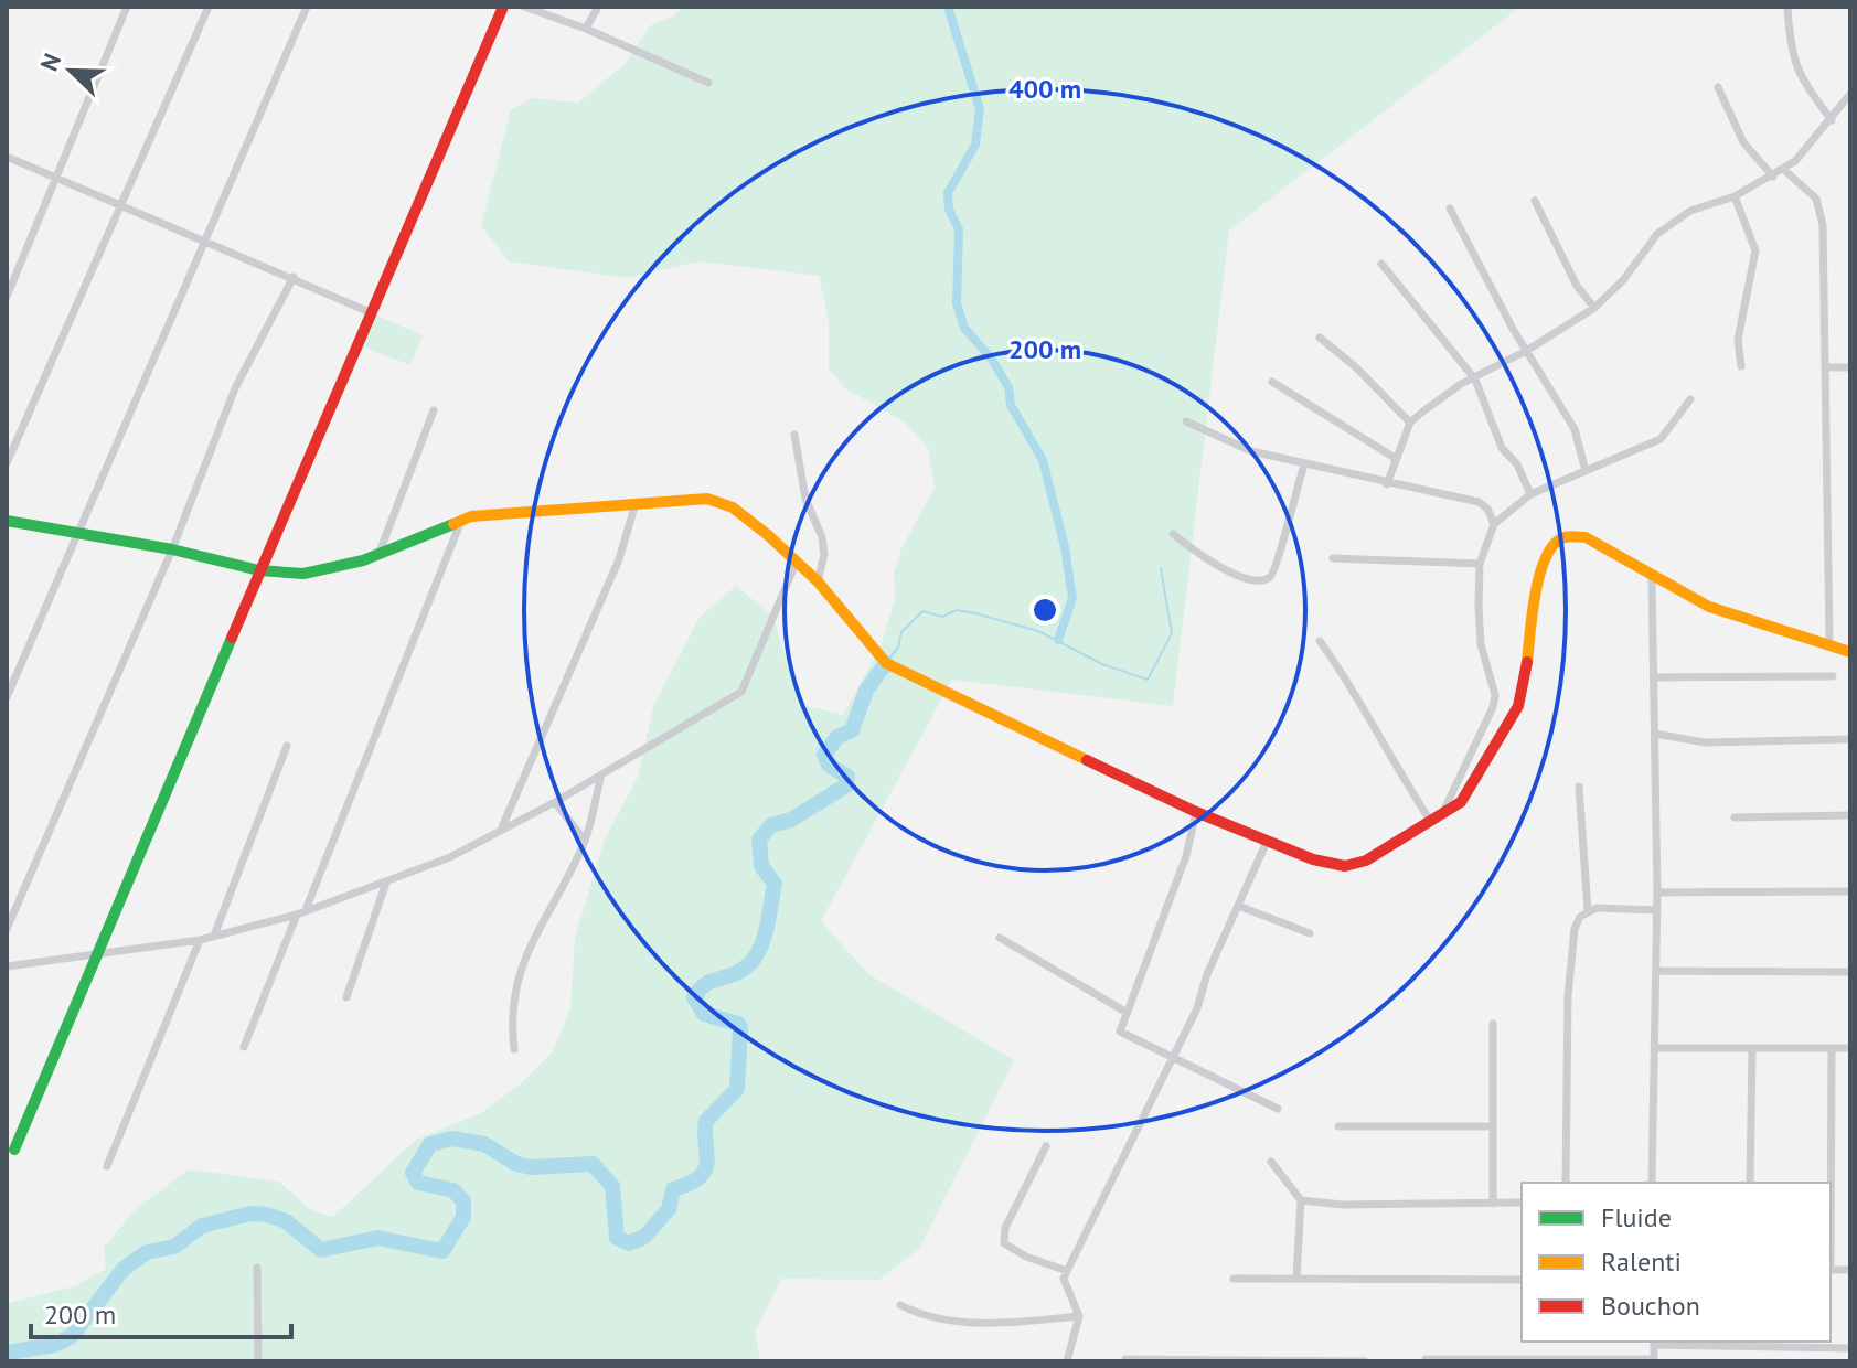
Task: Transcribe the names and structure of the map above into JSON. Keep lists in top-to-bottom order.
{
  "legend": ["Fluide", "Ralenti", "Bouchon"],
  "scale_bar": "200 m",
  "north": "top left",
  "rings": ["400 m", "200 m"]
}
